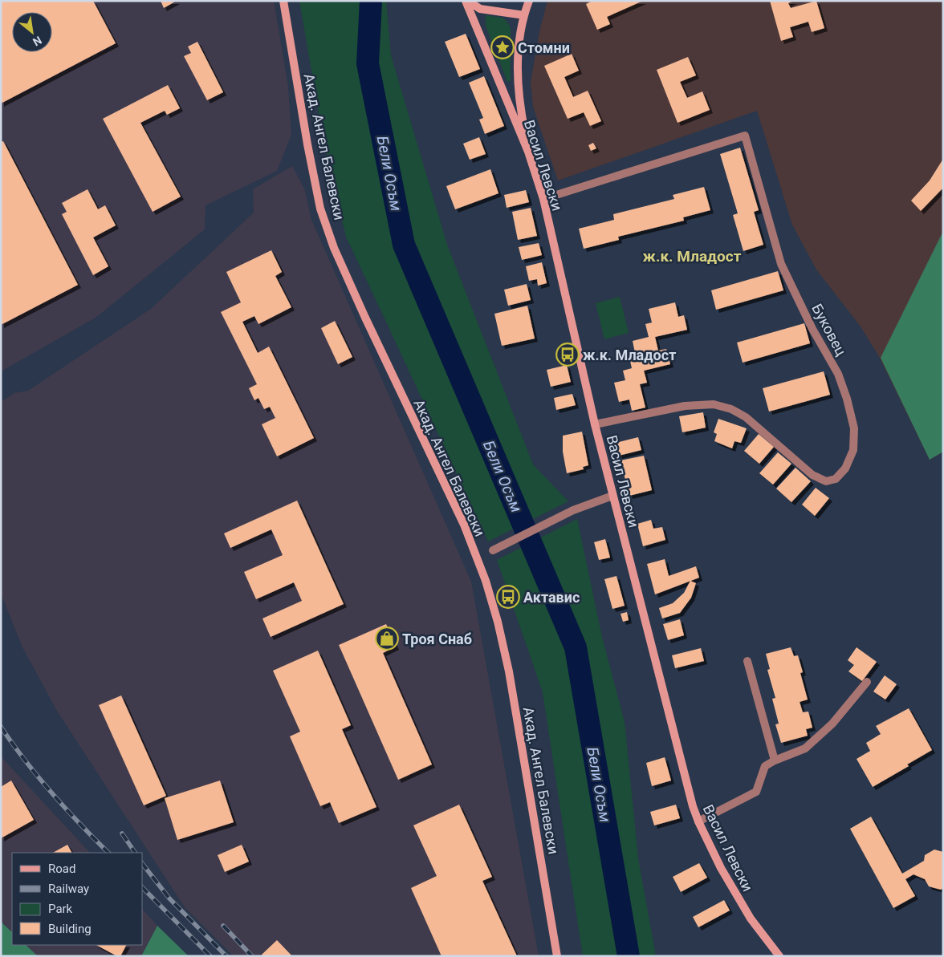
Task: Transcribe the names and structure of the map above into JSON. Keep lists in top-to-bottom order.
{
  "streets": {
    "street": ["Акад. Ангел Балевски", "Васил Левски", "Буковец"]
  },
  "crossings": [
    ["Васил Левски", "Буковец"]
  ],
  "districts": ["ж.к. Младост"],
  "water": ["Бели Осъм"],
  "places": {
    "place": ["Стомни"],
    "bus stop": ["ж.к. Младост", "Актавис"],
    "shop": ["Троя Снаб"]
  },
  "legend": [
    "Road",
    "Railway",
    "Park",
    "Building"
  ],
  "north": "bottom right"
}
